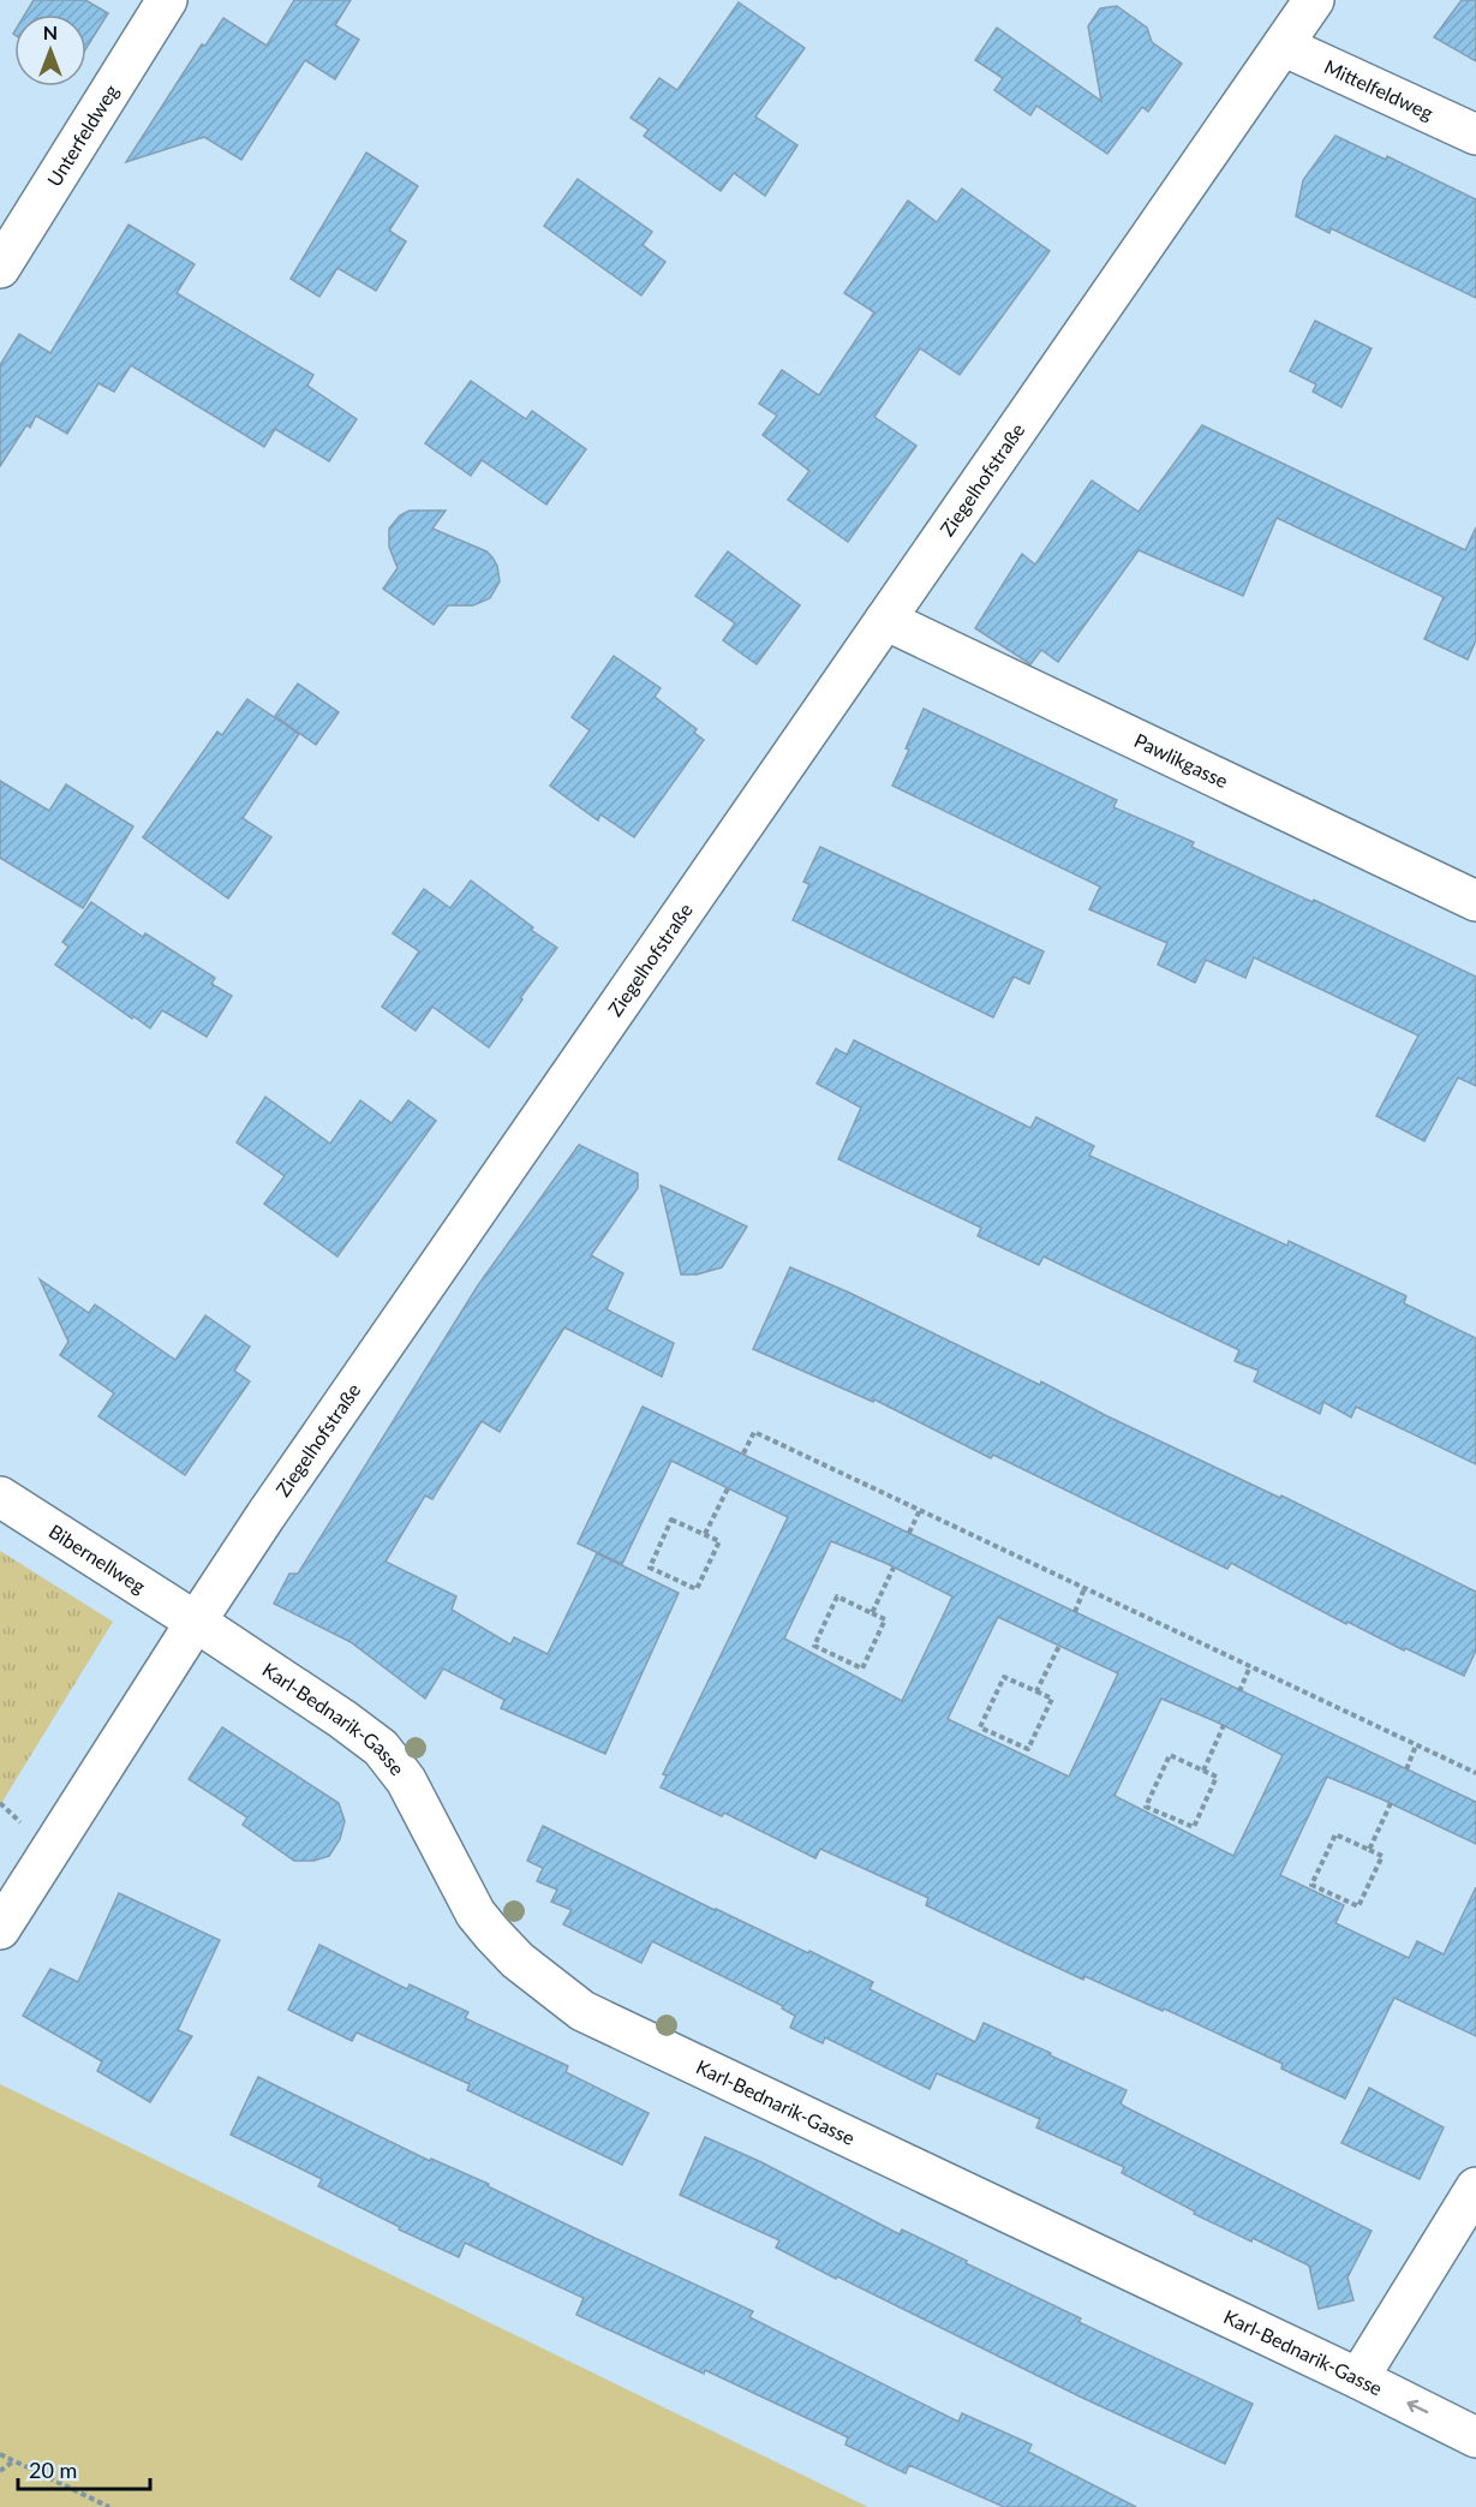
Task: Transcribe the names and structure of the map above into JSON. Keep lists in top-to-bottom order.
{
  "streets": {
    "street": [
      "Mittelfeldweg",
      "Unterfeldweg",
      "Ziegelhofstraße",
      "Pawlikgasse",
      "Bibernellweg",
      "Karl-Bednarik-Gasse"
    ]
  },
  "crossings": [
    ["Mittelfeldweg", "Ziegelhofstraße"],
    ["Ziegelhofstraße", "Pawlikgasse"],
    ["Ziegelhofstraße", "Bibernellweg"],
    ["Ziegelhofstraße", "Karl-Bednarik-Gasse"],
    ["Bibernellweg", "Karl-Bednarik-Gasse"]
  ],
  "scale_bar": "20 m",
  "north": "top"
}
